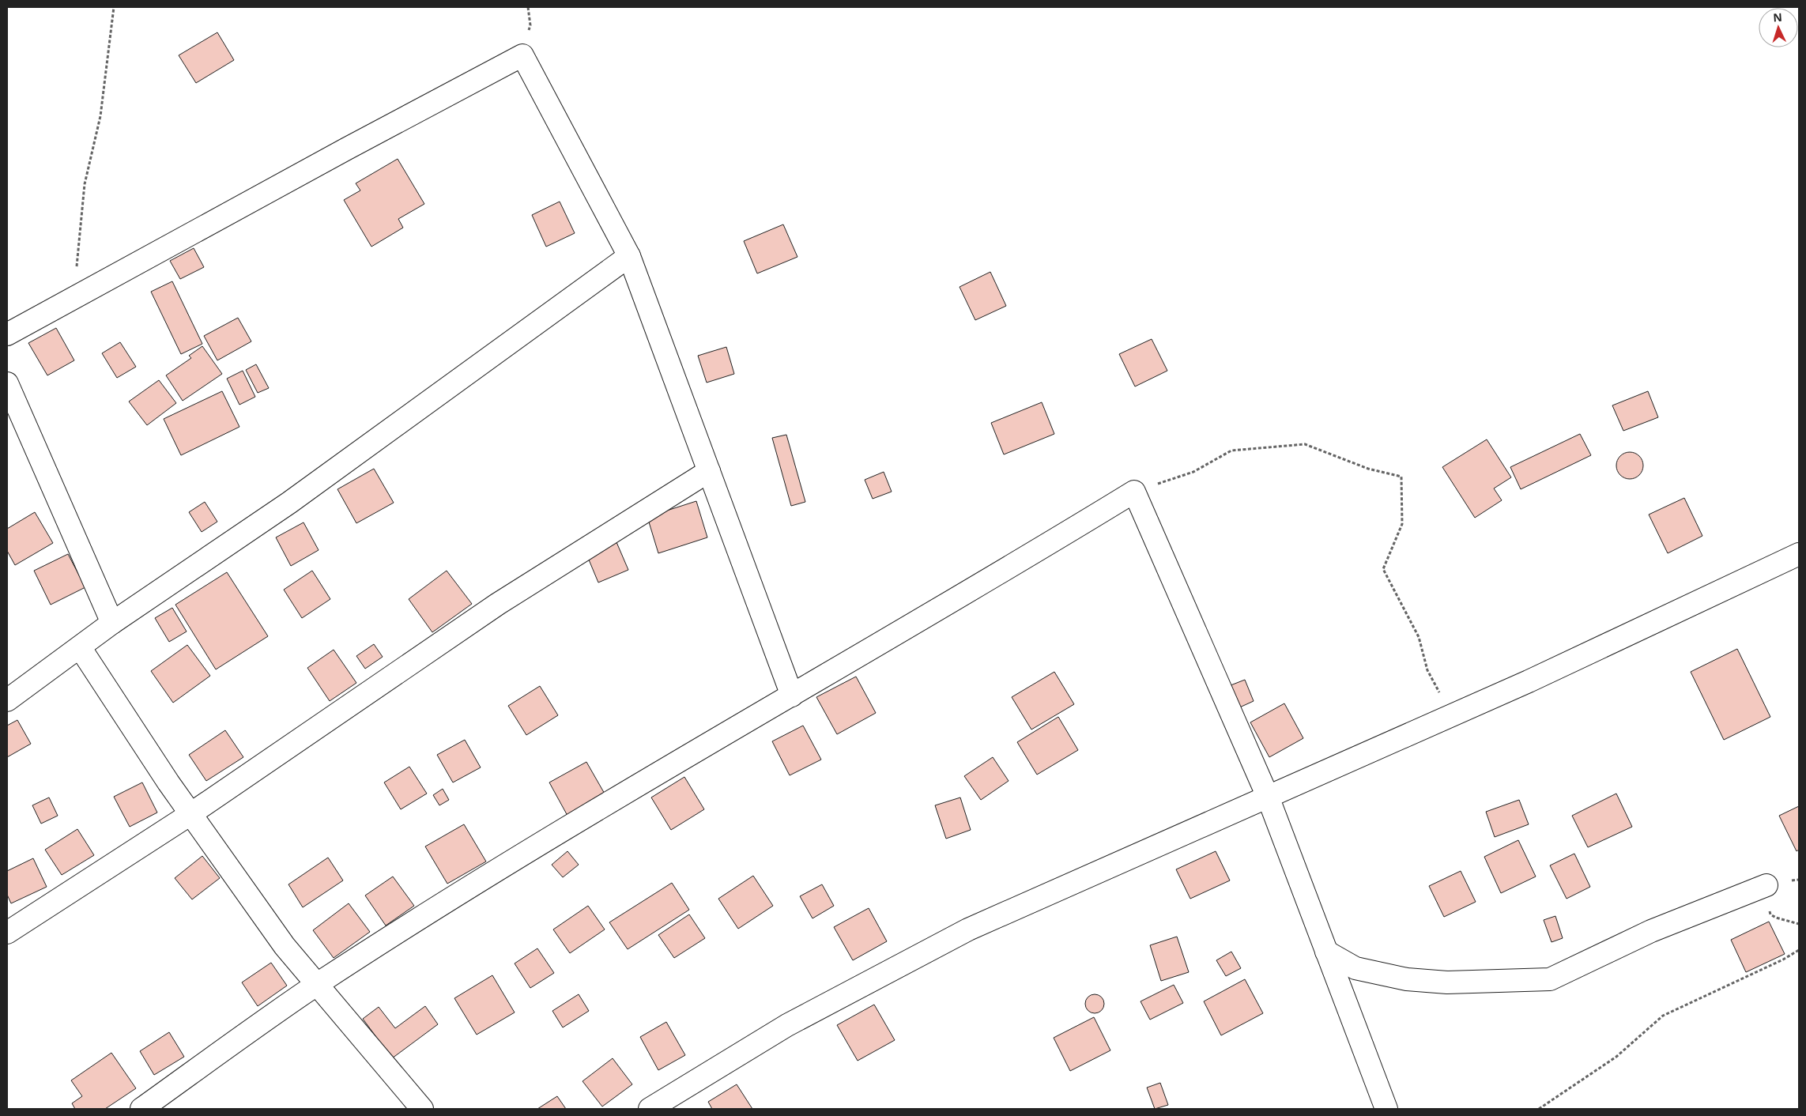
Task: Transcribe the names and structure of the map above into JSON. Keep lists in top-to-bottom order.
{
  "north": "top"
}
